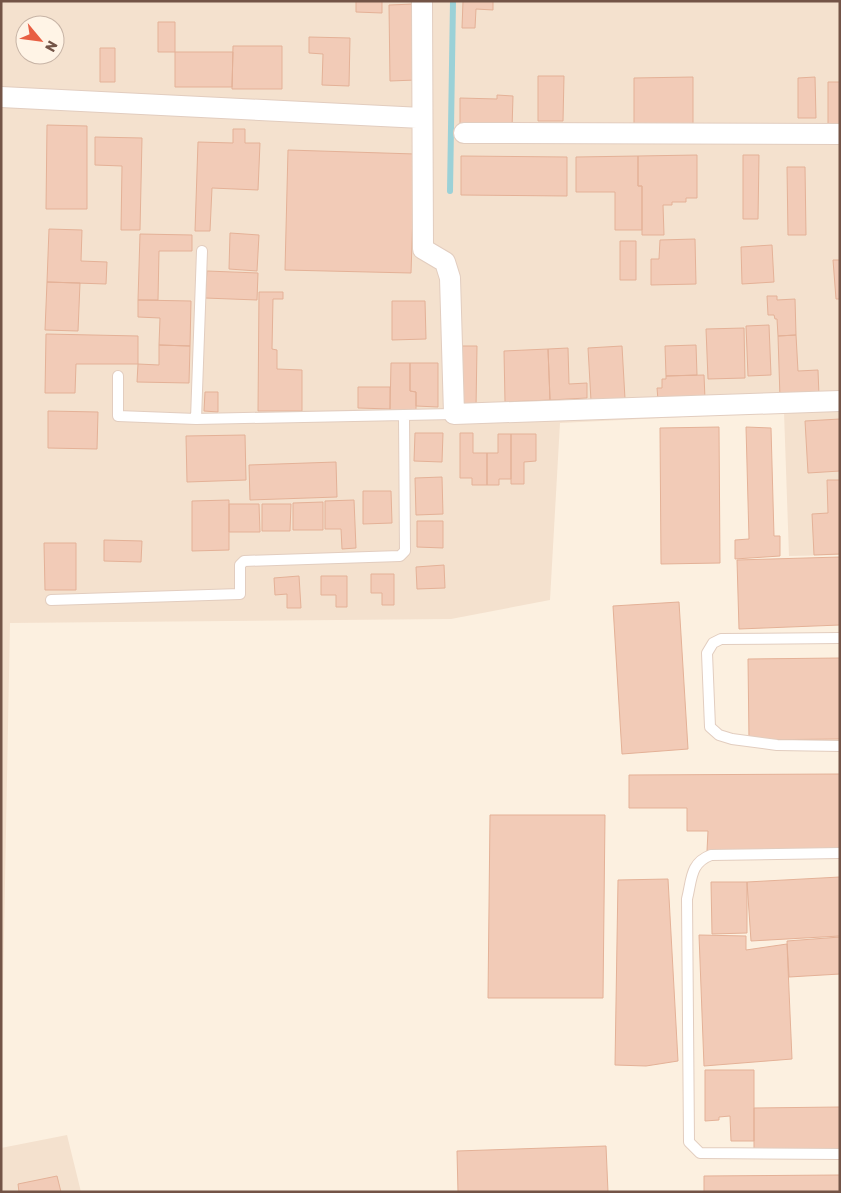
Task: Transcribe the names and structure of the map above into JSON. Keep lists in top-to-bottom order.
{
  "north": "bottom right"
}
